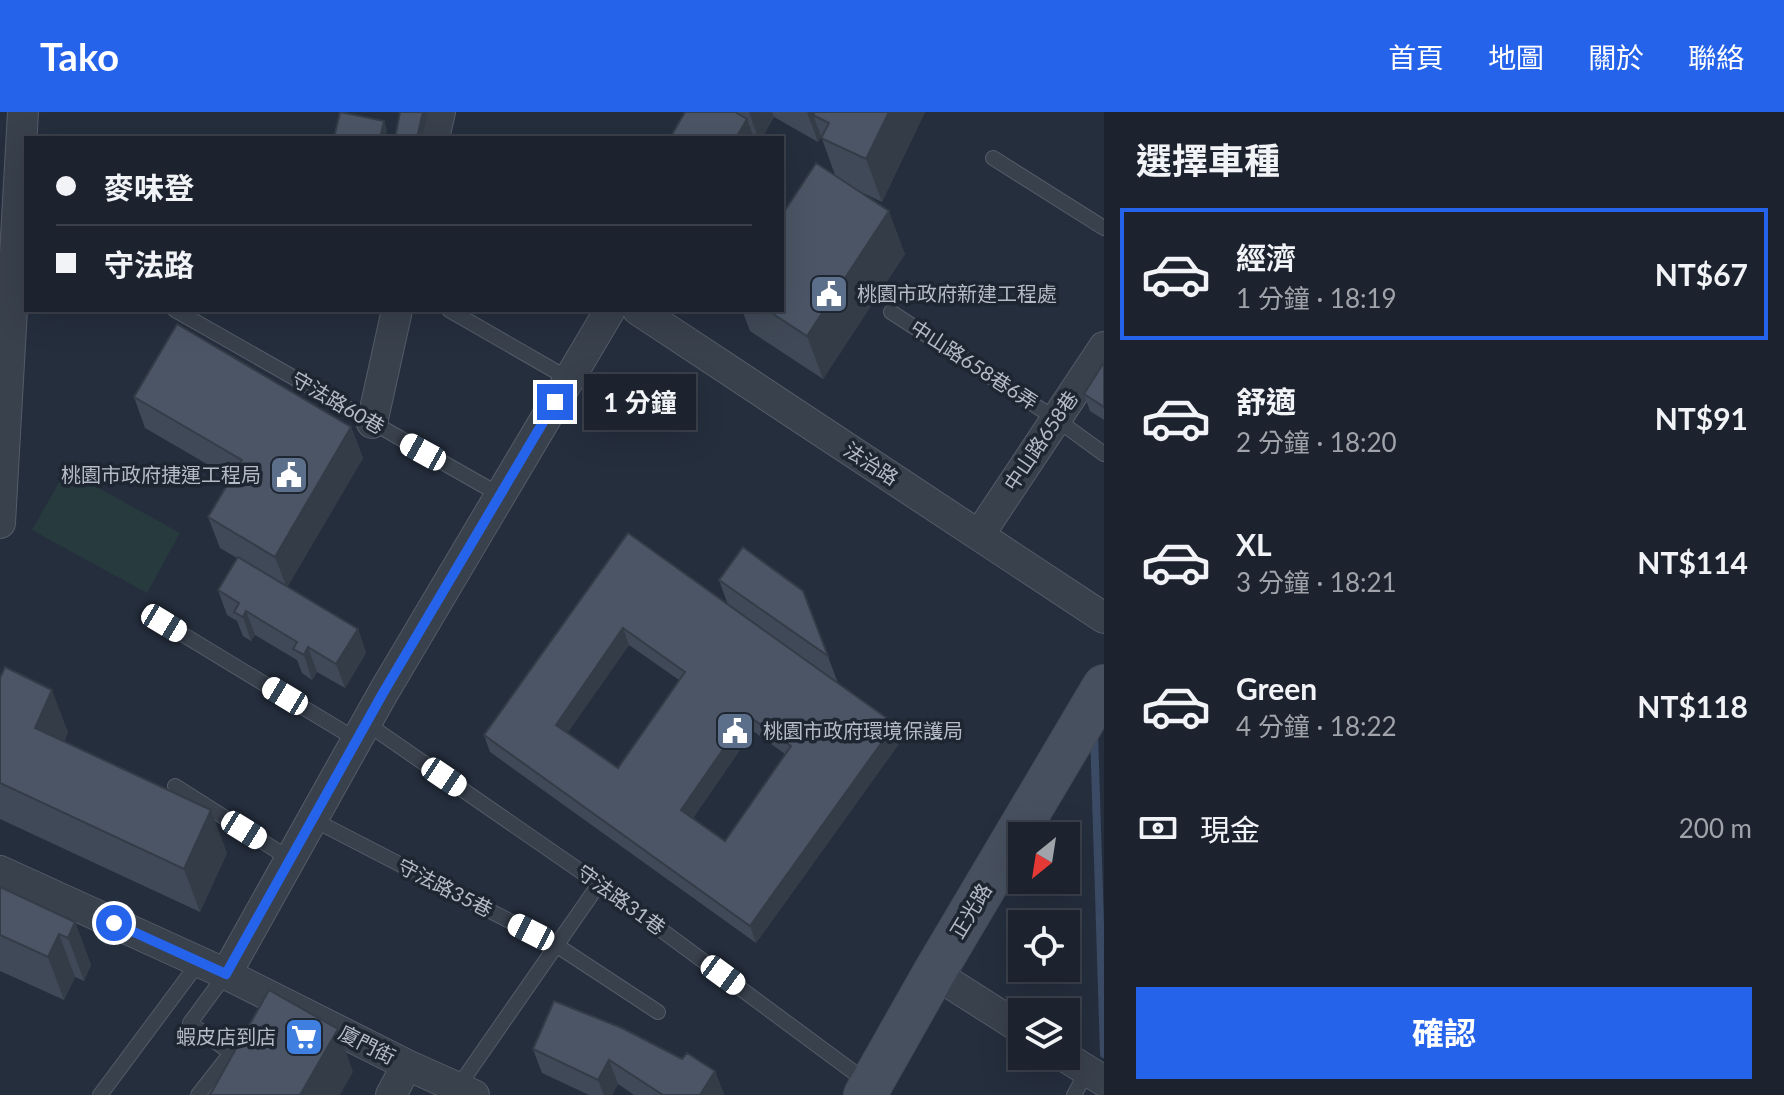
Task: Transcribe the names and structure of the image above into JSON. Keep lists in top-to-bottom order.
{
  "streets": {
    "street": [
      "中山路658巷",
      "法治路",
      "正光路",
      "廈門街"
    ],
    "lane": [
      "中山路658巷6弄",
      "守法路60巷",
      "守法路35巷",
      "守法路31巷"
    ]
  },
  "crossings": [
    ["中山路658巷6弄", "中山路658巷"],
    ["中山路658巷", "法治路"],
    ["守法路31巷", "正光路"]
  ],
  "places": {
    "public building": ["桃園市政府新建工程處", "桃園市政府捷運工程局", "桃園市政府環境保護局"],
    "supermarket": ["蝦皮店到店"]
  },
  "north": "bottom left",
  "page": {
    "header": "Tako",
    "nav": [
      "首頁",
      "地圖",
      "關於",
      "聯絡"
    ],
    "heading": "選擇車種",
    "banner": ["麥味登", "守法路"],
    "list": [
      {
        "name": "經濟",
        "note": "1 分鐘 · 18:19",
        "value": "NT$67"
      },
      {
        "name": "舒適",
        "note": "2 分鐘 · 18:20",
        "value": "NT$91"
      },
      {
        "name": "XL",
        "note": "3 分鐘 · 18:21",
        "value": "NT$114"
      },
      {
        "name": "Green",
        "note": "4 分鐘 · 18:22",
        "value": "NT$118"
      }
    ],
    "bubble": "1 分鐘",
    "pay": ["現金", "200 m"],
    "buttons": "確認"
  }
}
